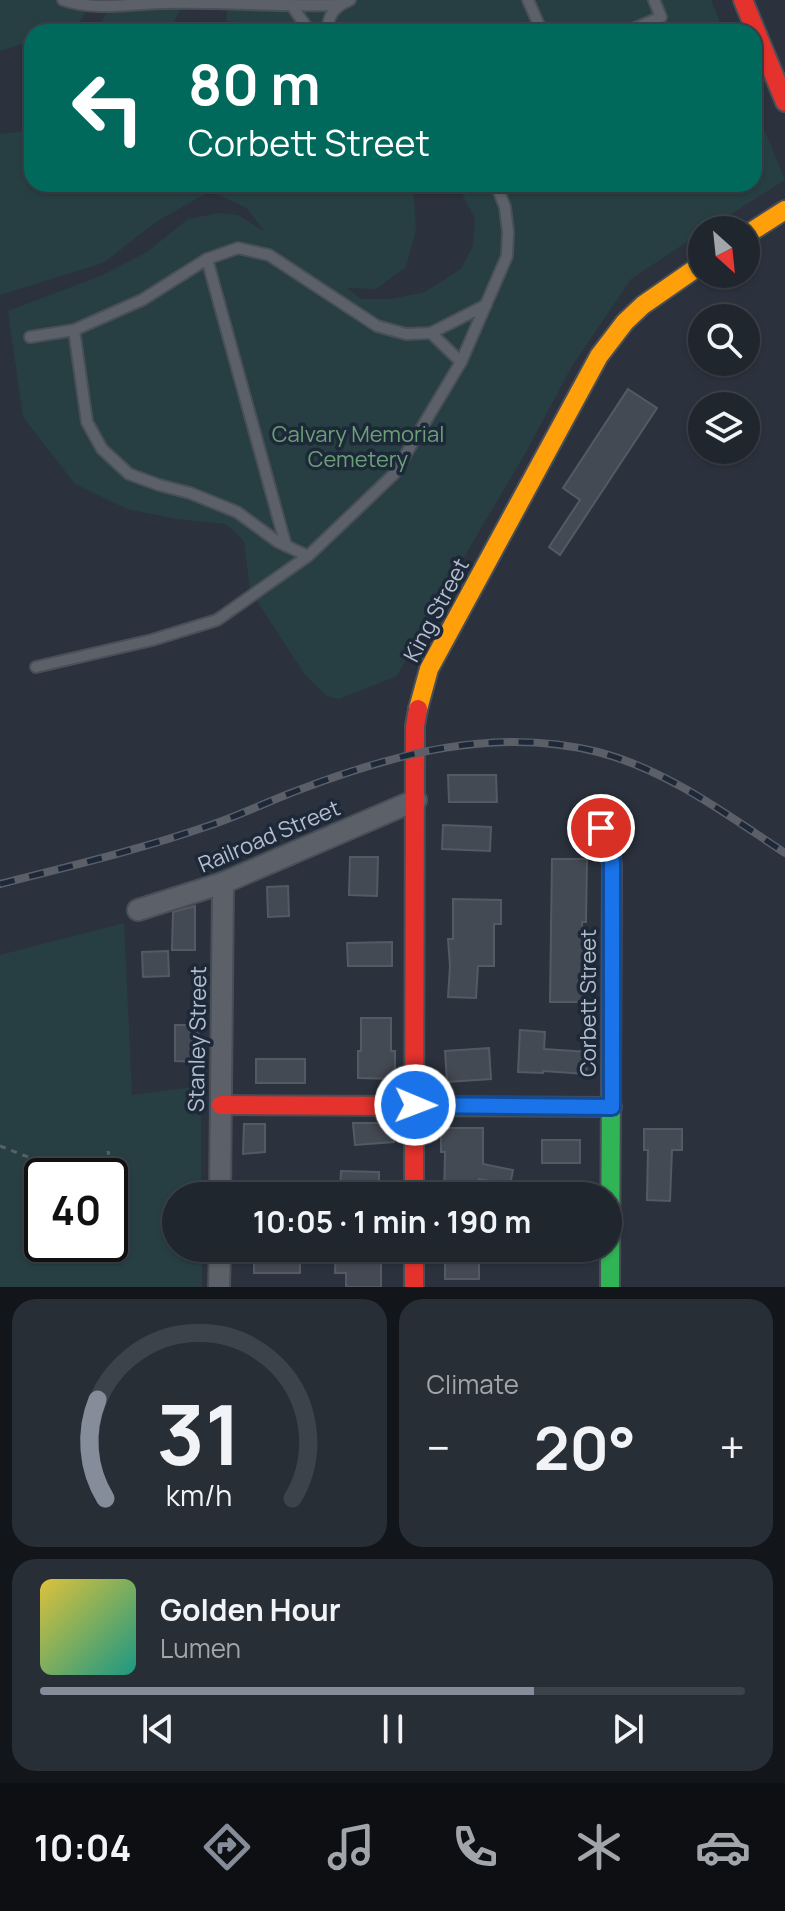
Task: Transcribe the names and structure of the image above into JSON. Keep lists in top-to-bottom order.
{
  "streets": {
    "street": [
      "King Street",
      "Railroad Street",
      "Corbett Street",
      "Stanley Street"
    ]
  },
  "crossings": [
    ["King Street", "Railroad Street"],
    ["Railroad Street", "Stanley Street"]
  ],
  "parks": ["Calvary Memorial Cemetery"],
  "north": "bottom right",
  "page": {
    "turn": ["80 m", "Corbett Street"],
    "limit": "40",
    "trip": "10:05 · 1 min · 190 m",
    "tile": "Climate",
    "heat": ["−", "20°", "+"],
    "song": ["Golden Hour", "Lumen"],
    "tabs": "10:04",
    "gauge": ["31", "km/h"]
  }
}
